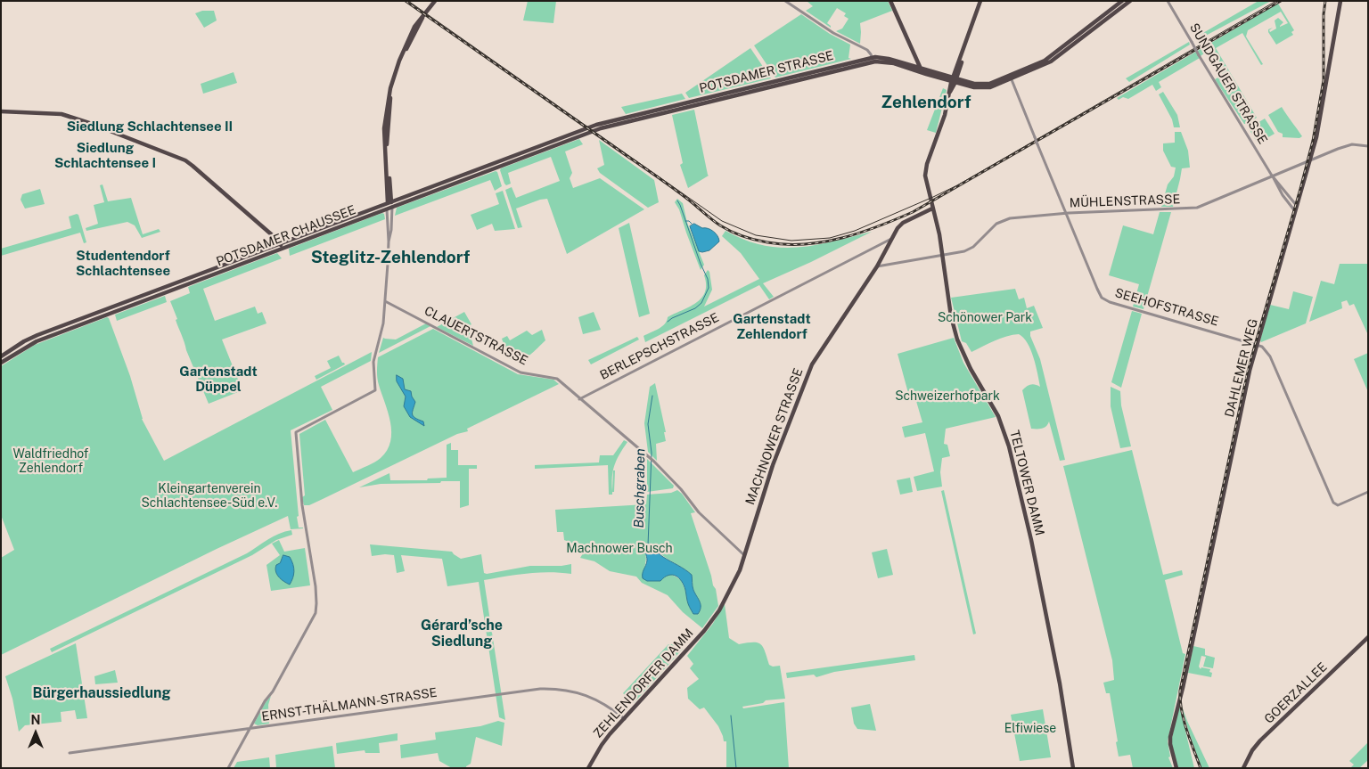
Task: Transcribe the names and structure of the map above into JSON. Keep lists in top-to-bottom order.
{
  "streets": {
    "main road": [
      "POTSDAMER STRASSE",
      "POTSDAMER CHAUSSEE",
      "DAHLEMER WEG",
      "MACHNOWER STRASSE",
      "TELTOWER DAMM",
      "ZEHLENDORFER DAMM",
      "GOERZALLEE"
    ],
    "street": [
      "SUNDGAUER STRASSE",
      "MÜHLENSTRASSE",
      "SEEHOFSTRASSE",
      "CLAUERTSTRASSE",
      "BERLEPSCHSTRASSE",
      "ERNST-THÄLMANN-STRASSE"
    ]
  },
  "crossings": [
    ["POTSDAMER STRASSE", "POTSDAMER CHAUSSEE"],
    ["POTSDAMER STRASSE", "TELTOWER DAMM"],
    ["SUNDGAUER STRASSE", "MÜHLENSTRASSE"],
    ["SUNDGAUER STRASSE", "DAHLEMER WEG"],
    ["MÜHLENSTRASSE", "SEEHOFSTRASSE"],
    ["MÜHLENSTRASSE", "DAHLEMER WEG"],
    ["MÜHLENSTRASSE", "MACHNOWER STRASSE"],
    ["MÜHLENSTRASSE", "TELTOWER DAMM"],
    ["SEEHOFSTRASSE", "DAHLEMER WEG"],
    ["CLAUERTSTRASSE", "BERLEPSCHSTRASSE"],
    ["CLAUERTSTRASSE", "MACHNOWER STRASSE"],
    ["BERLEPSCHSTRASSE", "MACHNOWER STRASSE"],
    ["MACHNOWER STRASSE", "TELTOWER DAMM"],
    ["MACHNOWER STRASSE", "ZEHLENDORFER DAMM"],
    ["ZEHLENDORFER DAMM", "ERNST-THÄLMANN-STRASSE"]
  ],
  "districts": [
    "Zehlendorf",
    "Siedlung Schlachtensee II",
    "Siedlung Schlachtensee I",
    "Studentendorf Schlachtensee",
    "Steglitz-Zehlendorf",
    "Gartenstadt Zehlendorf",
    "Gartenstadt Düppel",
    "Gérard’sche Siedlung",
    "Bürgerhaussiedlung"
  ],
  "water": ["Buschgraben"],
  "parks": [
    "Schönower Park",
    "Schweizerhofpark",
    "Waldfriedhof Zehlendorf",
    "Kleingartenverein Schlachtensee-Süd e.V.",
    "Machnower Busch",
    "Elfiwiese"
  ],
  "north": "top"
}
